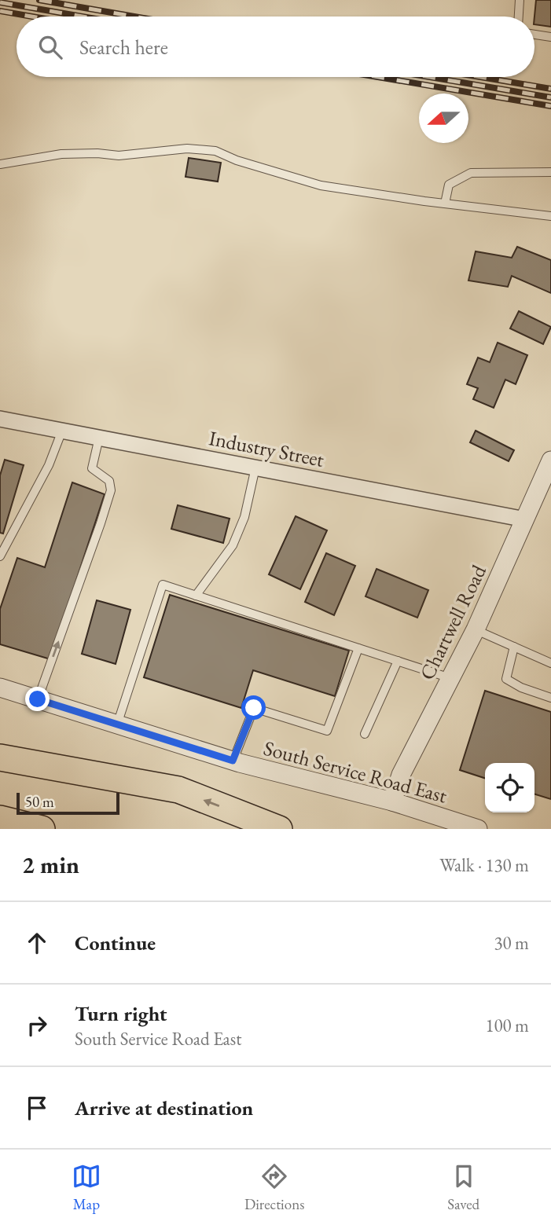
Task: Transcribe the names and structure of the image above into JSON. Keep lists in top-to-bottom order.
{
  "streets": {
    "street": ["Industry Street", "Chartwell Road", "South Service Road East"]
  },
  "crossings": [
    ["Industry Street", "Chartwell Road"],
    ["Chartwell Road", "South Service Road East"]
  ],
  "scale_bar": "50 m",
  "north": "left",
  "page": {
    "search": "Search here",
    "scale": "50 m",
    "heading": ["2 min", "Walk · 130 m"],
    "list": [
      ["Continue", "30 m"],
      ["Turn right", "South Service Road East", "100 m"],
      "Arrive at destination"
    ],
    "nav": ["Map", "Directions", "Saved"]
  }
}
